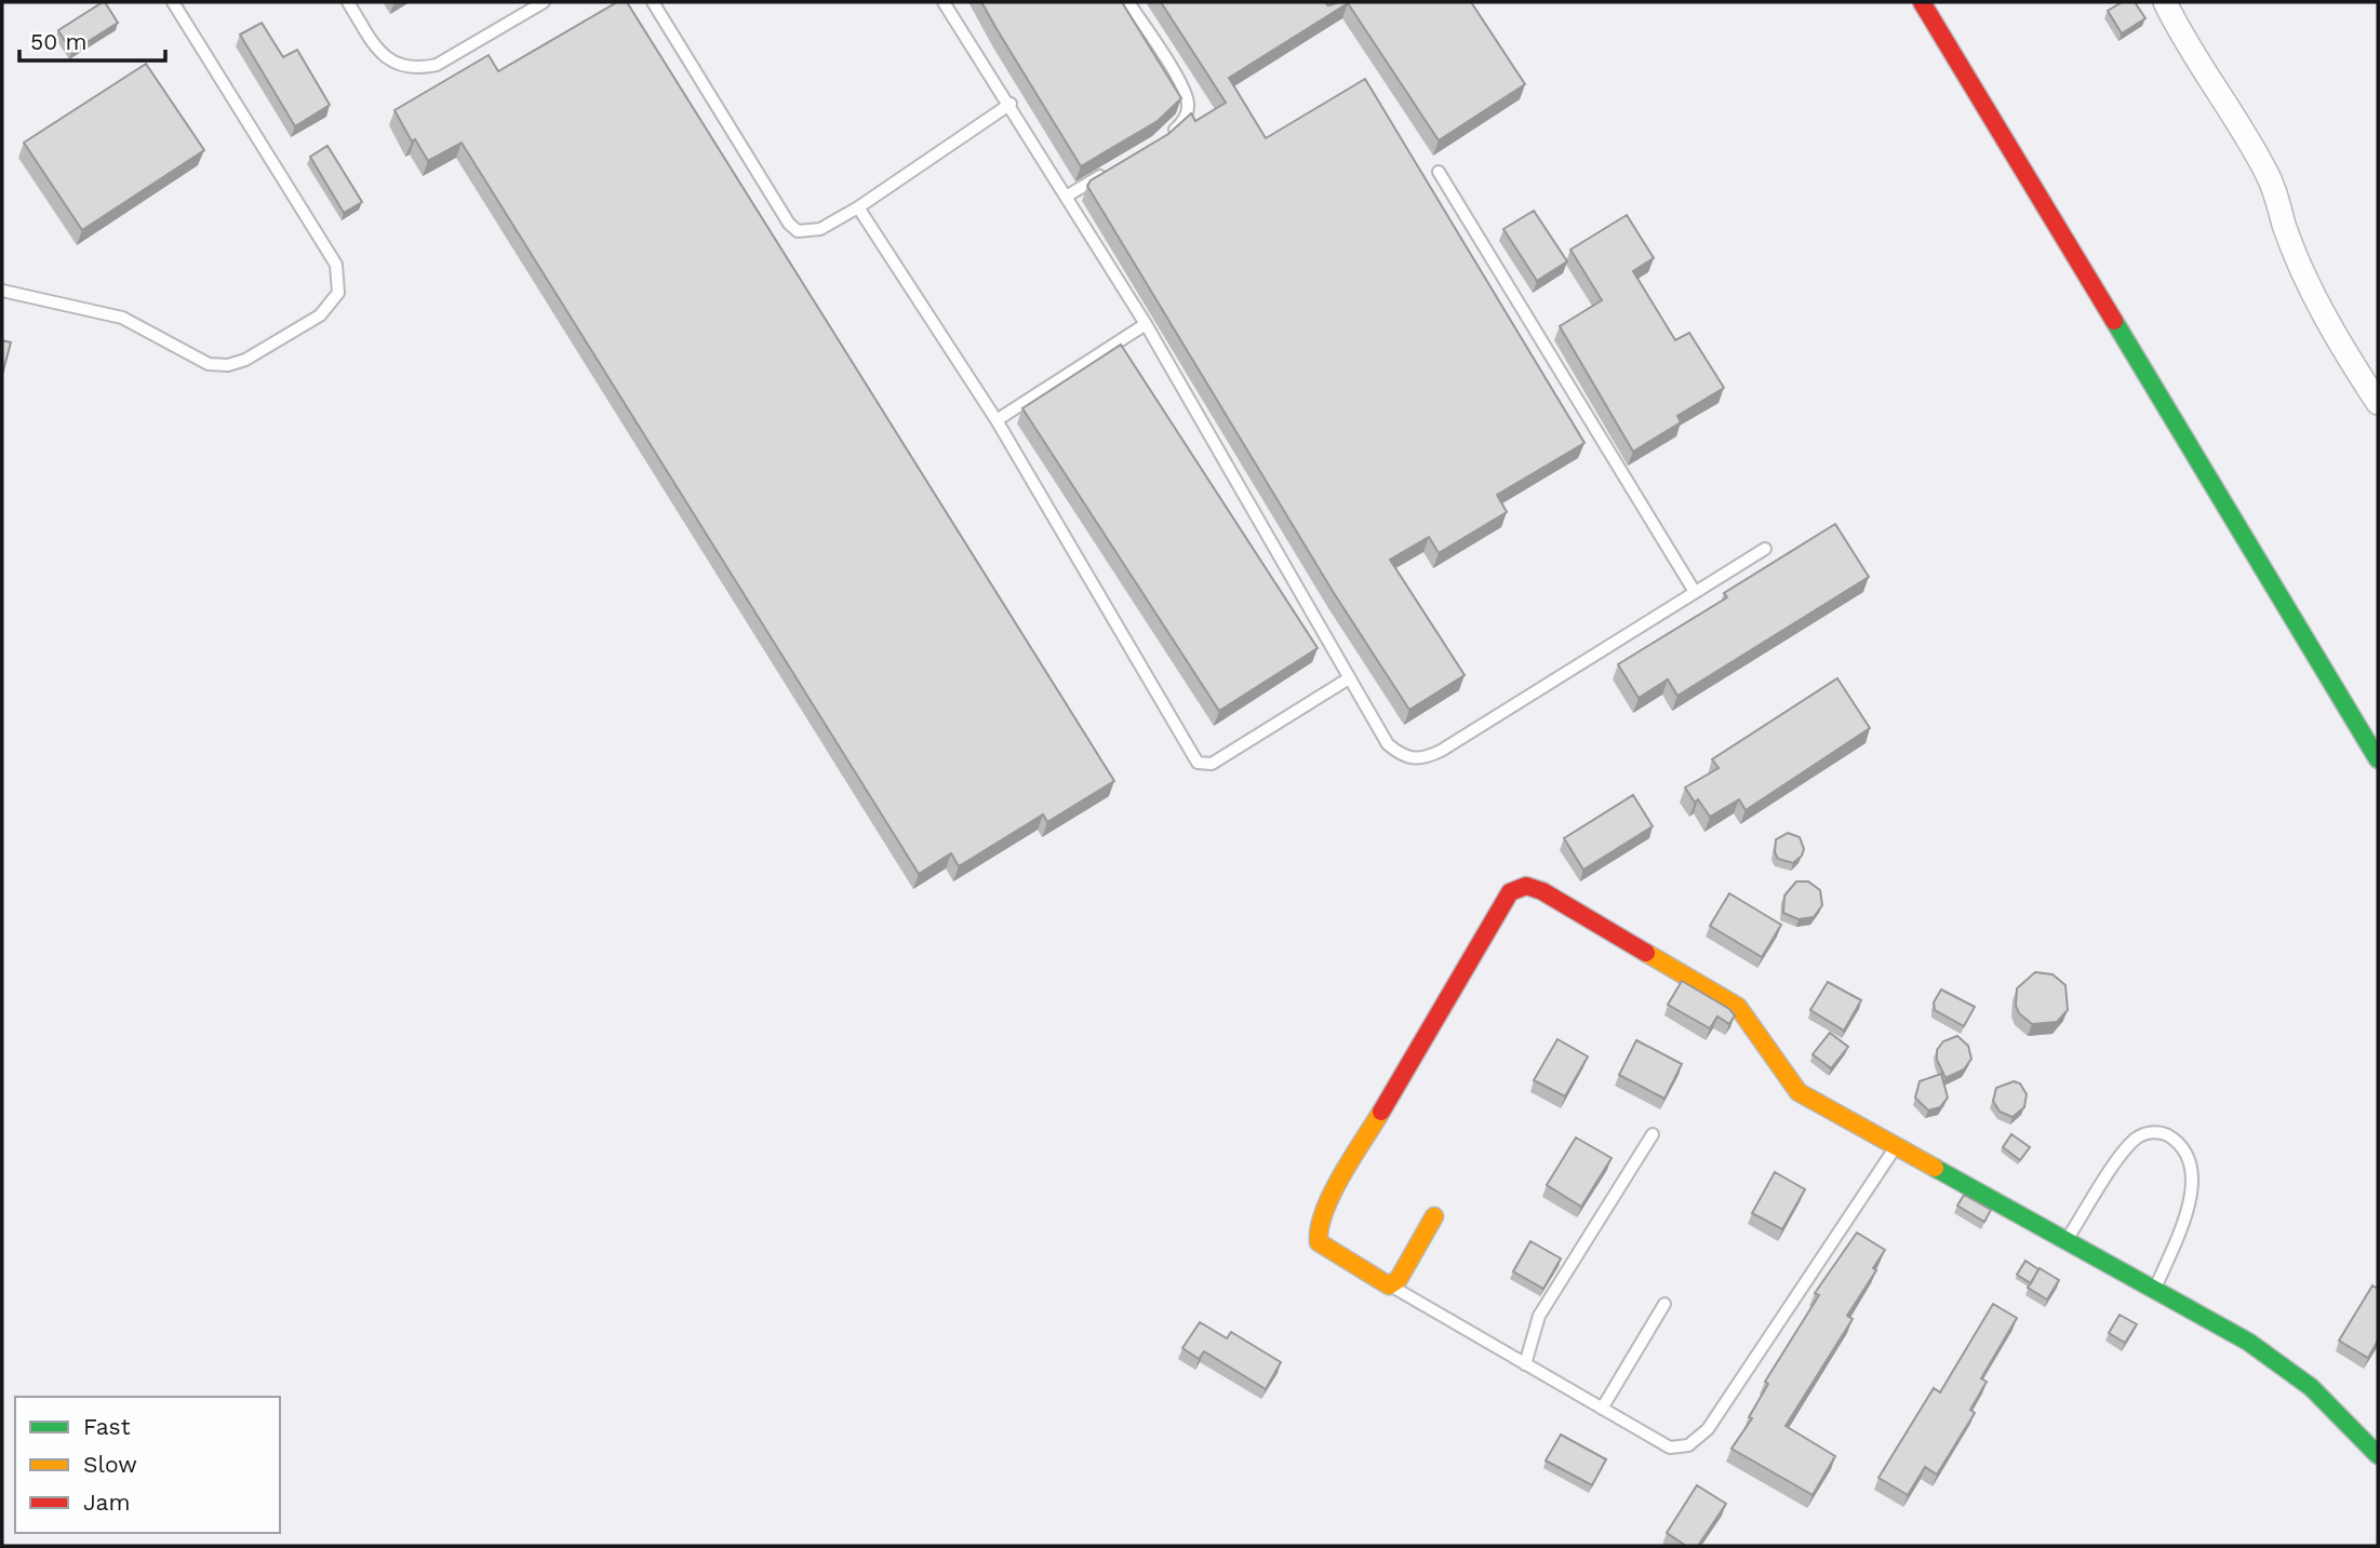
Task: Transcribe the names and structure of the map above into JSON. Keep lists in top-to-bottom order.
{
  "legend": ["Fast", "Slow", "Jam"],
  "scale_bar": "50 m"
}
